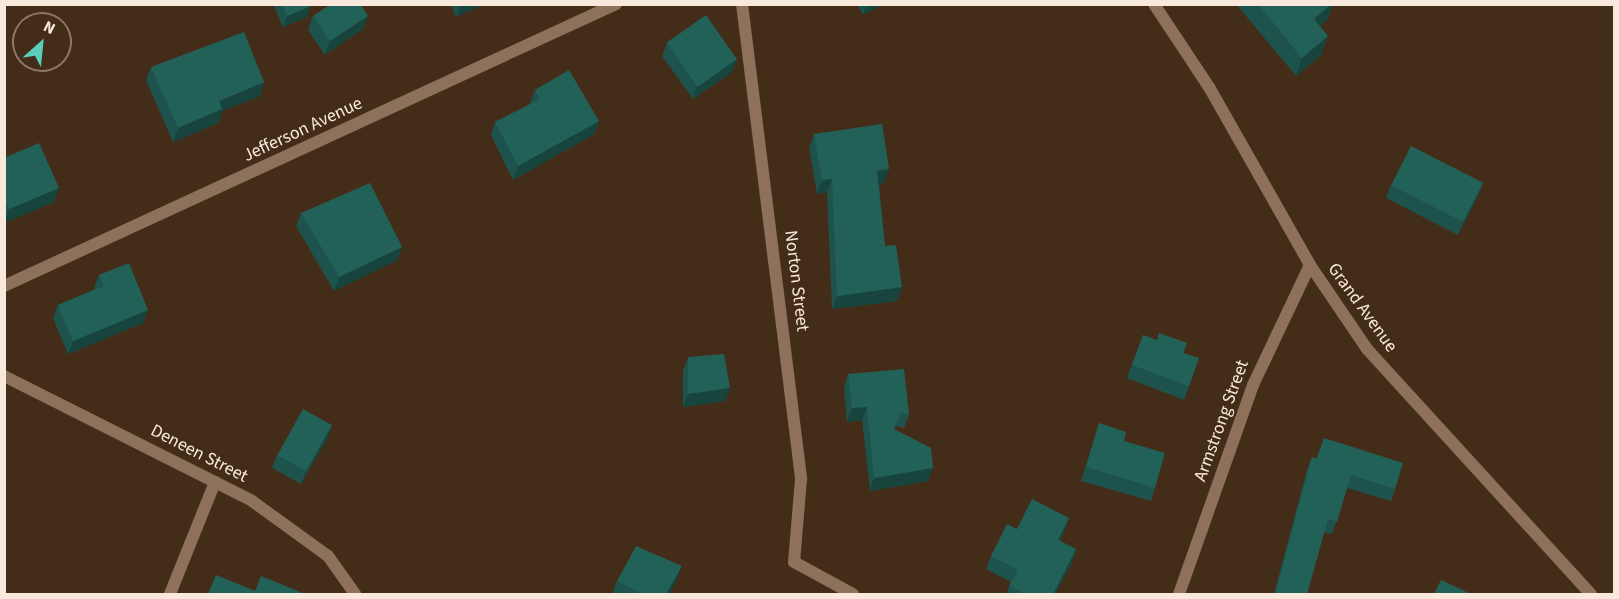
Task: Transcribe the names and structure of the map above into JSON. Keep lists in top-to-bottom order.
{
  "streets": {
    "street": [
      "Jefferson Avenue",
      "Norton Street",
      "Grand Avenue",
      "Armstrong Street",
      "Deneen Street"
    ]
  },
  "crossings": [
    ["Grand Avenue", "Armstrong Street"]
  ],
  "north": "top right"
}
